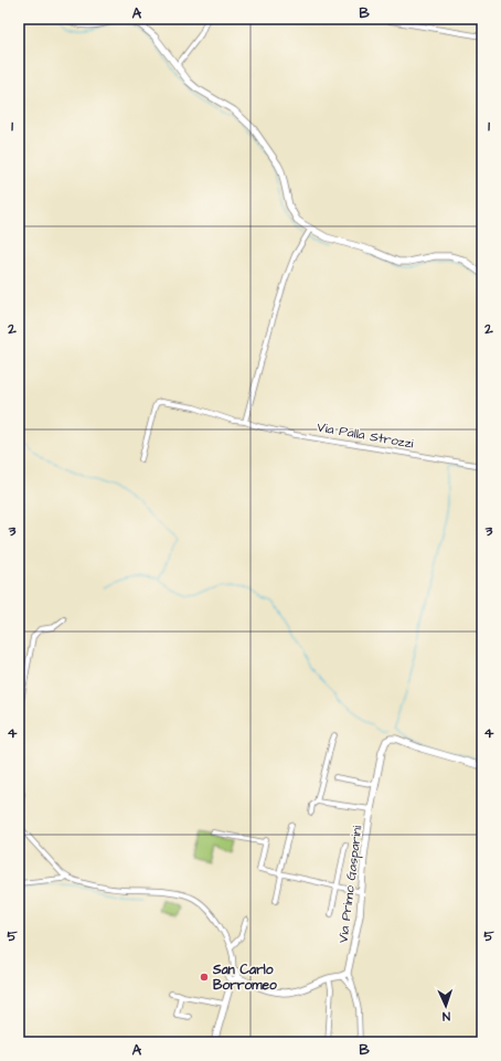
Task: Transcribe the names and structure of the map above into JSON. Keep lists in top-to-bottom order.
{
  "streets": {
    "street": ["Via Palla Strozzi", "Via Primo Gasparini"]
  },
  "places": ["San Carlo Borromeo"],
  "north": "bottom",
  "grid": {
    "columns": ["A", "B"],
    "rows": [
      "1",
      "2",
      "3",
      "4",
      "5"
    ]
  }
}
